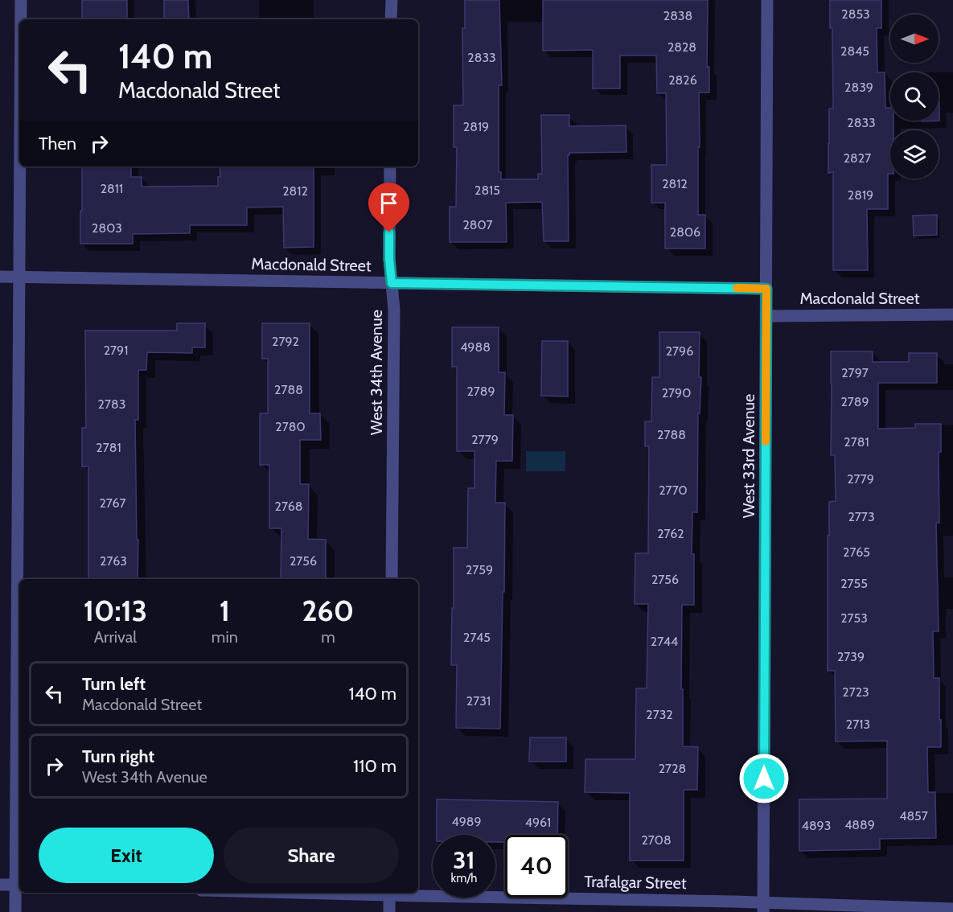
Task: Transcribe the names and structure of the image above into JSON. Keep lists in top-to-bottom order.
{
  "streets": {
    "street": [
      "Macdonald Street",
      "West 34th Avenue",
      "West 33rd Avenue",
      "Trafalgar Street"
    ]
  },
  "crossings": [
    ["Macdonald Street", "West 34th Avenue"],
    ["Macdonald Street", "West 33rd Avenue"],
    ["West 33rd Avenue", "Trafalgar Street"]
  ],
  "house_numbers": [
    "2853",
    "2838",
    "2828",
    "2845",
    "2833",
    "2826",
    "2839",
    "2833",
    "2819",
    "2827",
    "2812",
    "2811",
    "2815",
    "2812",
    "2819",
    "2807",
    "2803",
    "2806",
    "2792",
    "4988",
    "2791",
    "2796",
    "2797",
    "2788",
    "2789",
    "2790",
    "2789",
    "2783",
    "2780",
    "2788",
    "2779",
    "2781",
    "2781",
    "2779",
    "2770",
    "2767",
    "2768",
    "2773",
    "2762",
    "2765",
    "2763",
    "2756",
    "2759",
    "2756",
    "2755",
    "2753",
    "2745",
    "2744",
    "2739",
    "2723",
    "2731",
    "2732",
    "2713",
    "2728",
    "4857",
    "4989",
    "4961",
    "4889",
    "4893",
    "2708"
  ],
  "north": "right",
  "page": {
    "turn": ["140 m", "Macdonald Street"],
    "then": "Then",
    "eta": [
      "10:13",
      "Arrival",
      "1",
      "min",
      "260",
      "m"
    ],
    "list": [
      {
        "name": "Turn left",
        "note": "Macdonald Street",
        "value": "140 m"
      },
      {
        "name": "Turn right",
        "note": "West 34th Avenue",
        "value": "110 m"
      }
    ],
    "buttons": ["Exit", "Share"],
    "speed": "31 km/h",
    "limit": "40"
  }
}
